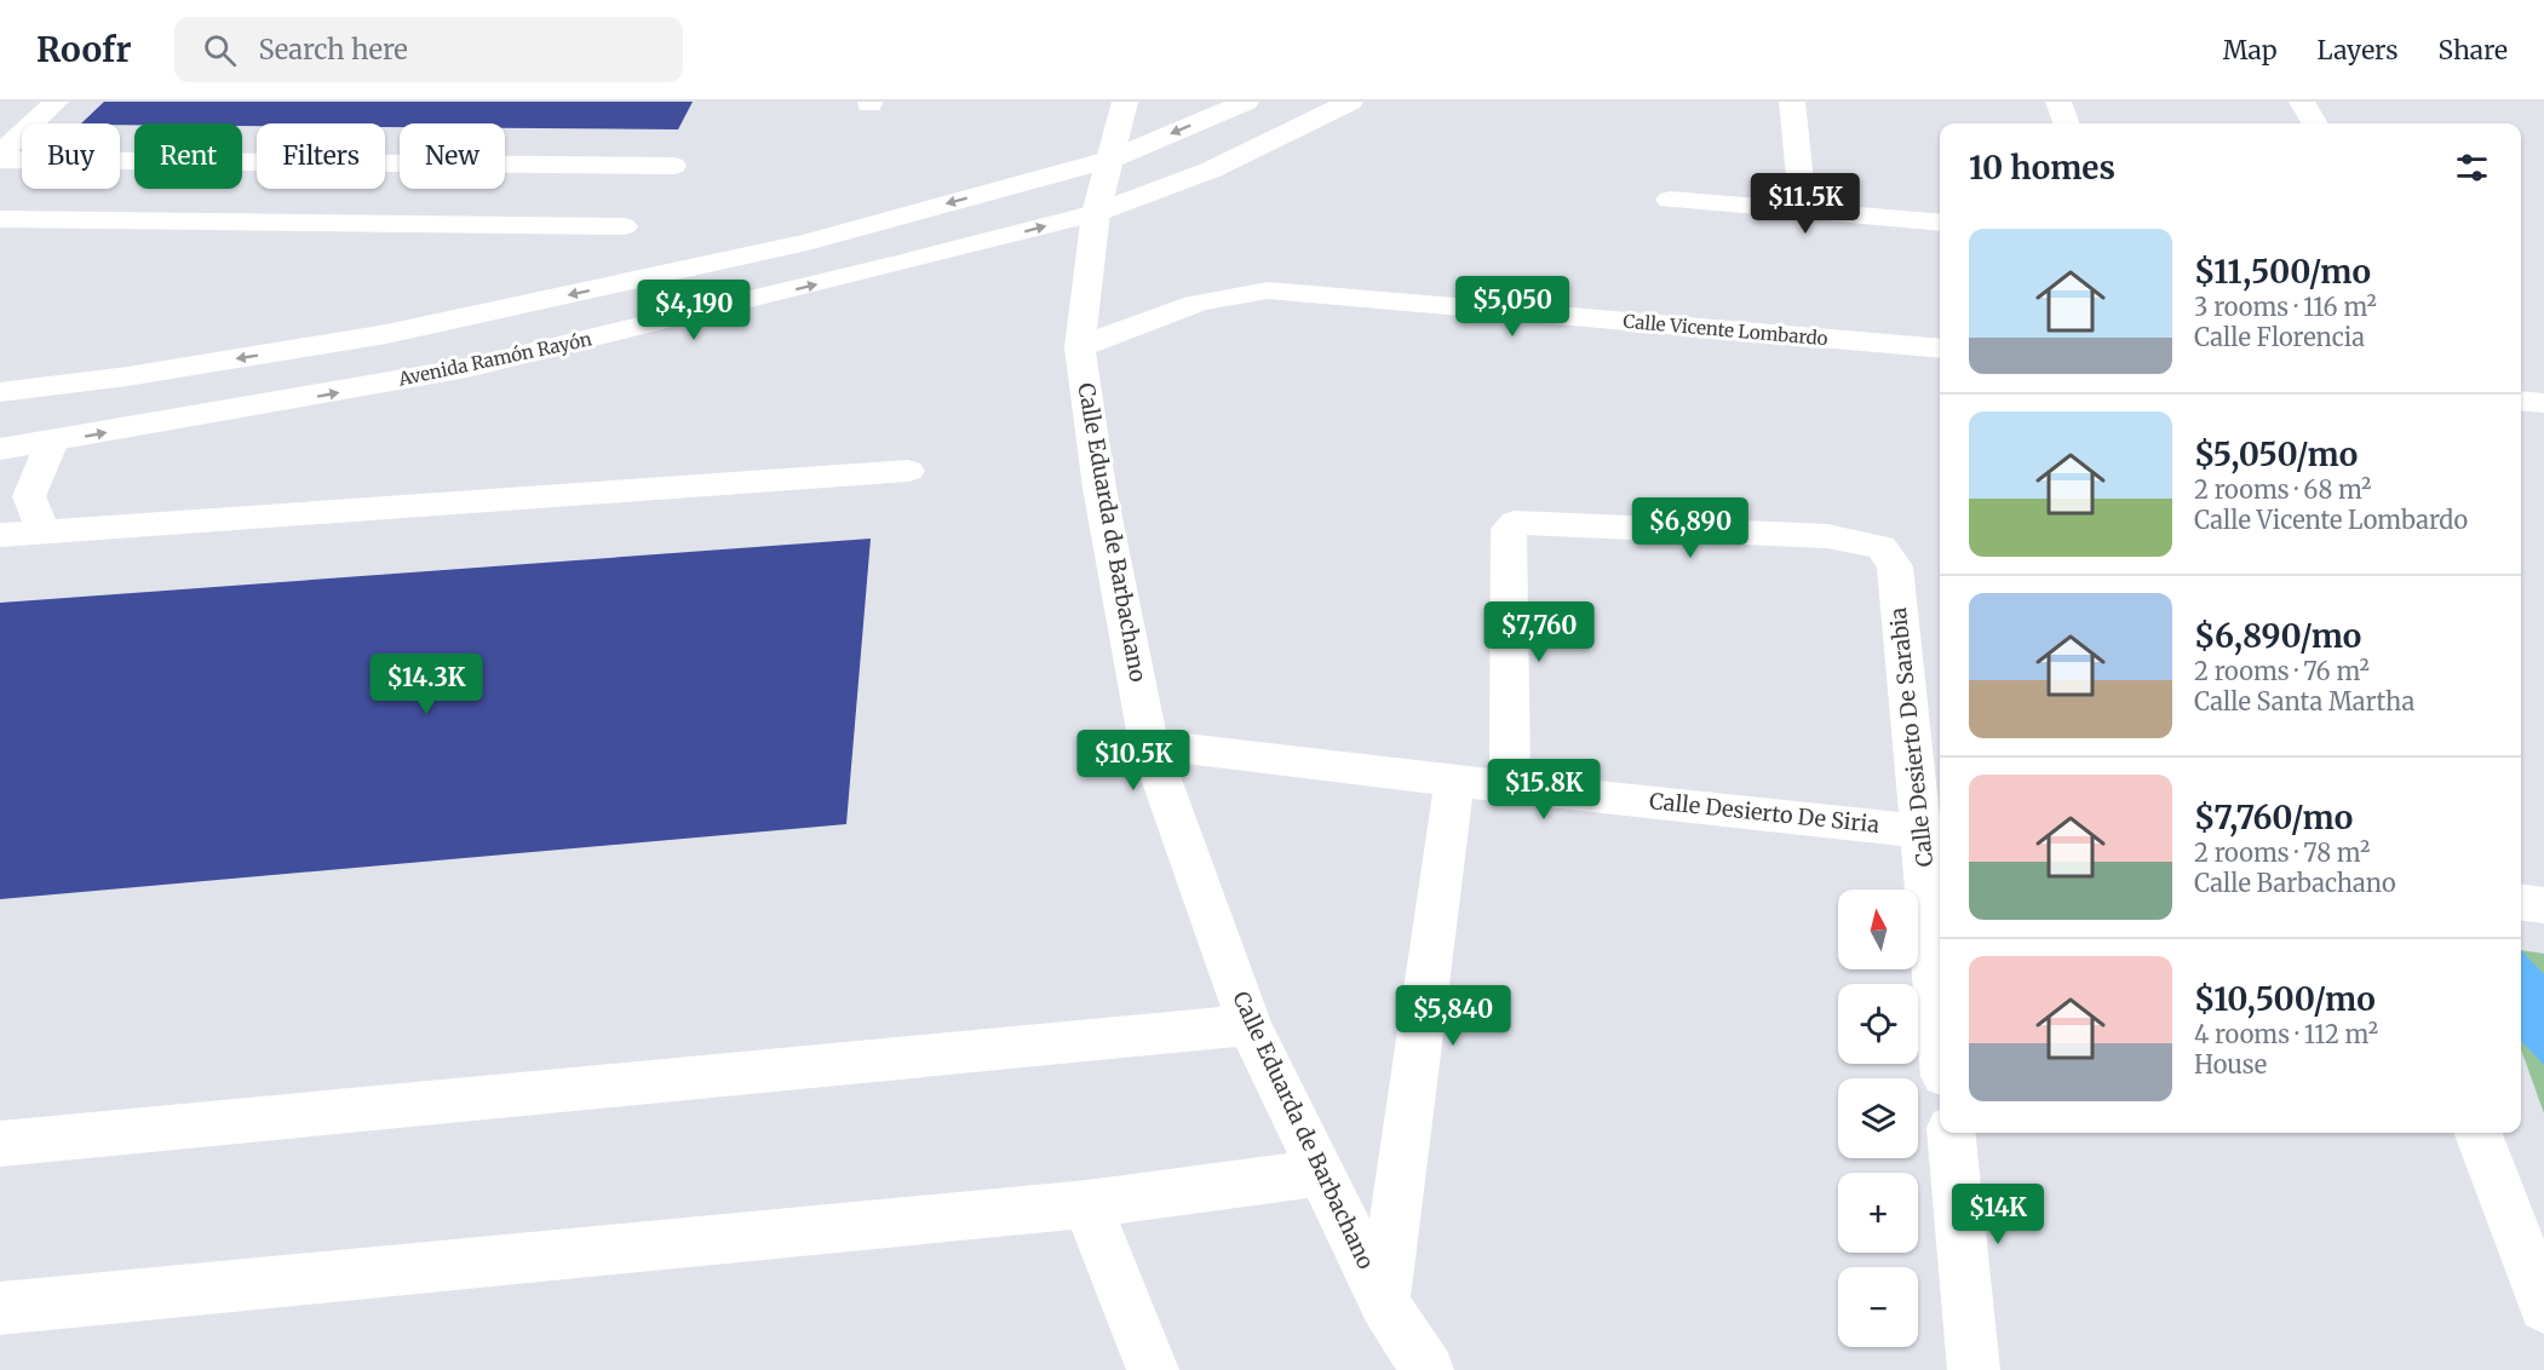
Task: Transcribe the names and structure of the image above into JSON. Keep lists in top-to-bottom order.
{
  "streets": {
    "street": [
      "Calle Vicente Lombardo",
      "Avenida Ramón Rayón",
      "Calle Eduarda de Barbachano",
      "Calle Desierto De Sarabia",
      "Calle Desierto De Siria"
    ]
  },
  "crossings": [
    ["Calle Vicente Lombardo", "Calle Eduarda de Barbachano"],
    ["Avenida Ramón Rayón", "Calle Eduarda de Barbachano"],
    ["Calle Eduarda de Barbachano", "Calle Desierto De Siria"],
    ["Calle Desierto De Sarabia", "Calle Desierto De Siria"]
  ],
  "north": "top",
  "page": {
    "header": "Roofr",
    "search": "Search here",
    "nav": ["Map", "Layers", "Share"],
    "chip": [
      "Buy",
      "Rent",
      "Filters",
      "New"
    ],
    "heading": "10 homes",
    "price": [
      "$11.5K",
      "$5,050",
      "$4,190",
      "$6,890",
      "$7,760",
      "$14.3K",
      "$10.5K",
      "$15.8K",
      "$5,840",
      "$14K"
    ],
    "list": [
      {
        "name": "$11,500/mo",
        "note": "3 rooms · 116 m² · Calle Florencia"
      },
      {
        "name": "$5,050/mo",
        "note": "2 rooms · 68 m² · Calle Vicente Lombardo"
      },
      {
        "name": "$6,890/mo",
        "note": "2 rooms · 76 m² · Calle Santa Martha"
      },
      {
        "name": "$7,760/mo",
        "note": "2 rooms · 78 m² · Calle Barbachano"
      },
      {
        "name": "$10,500/mo",
        "note": "4 rooms · 112 m² · House"
      }
    ],
    "map_buttons": ["+", "−"]
  }
}
